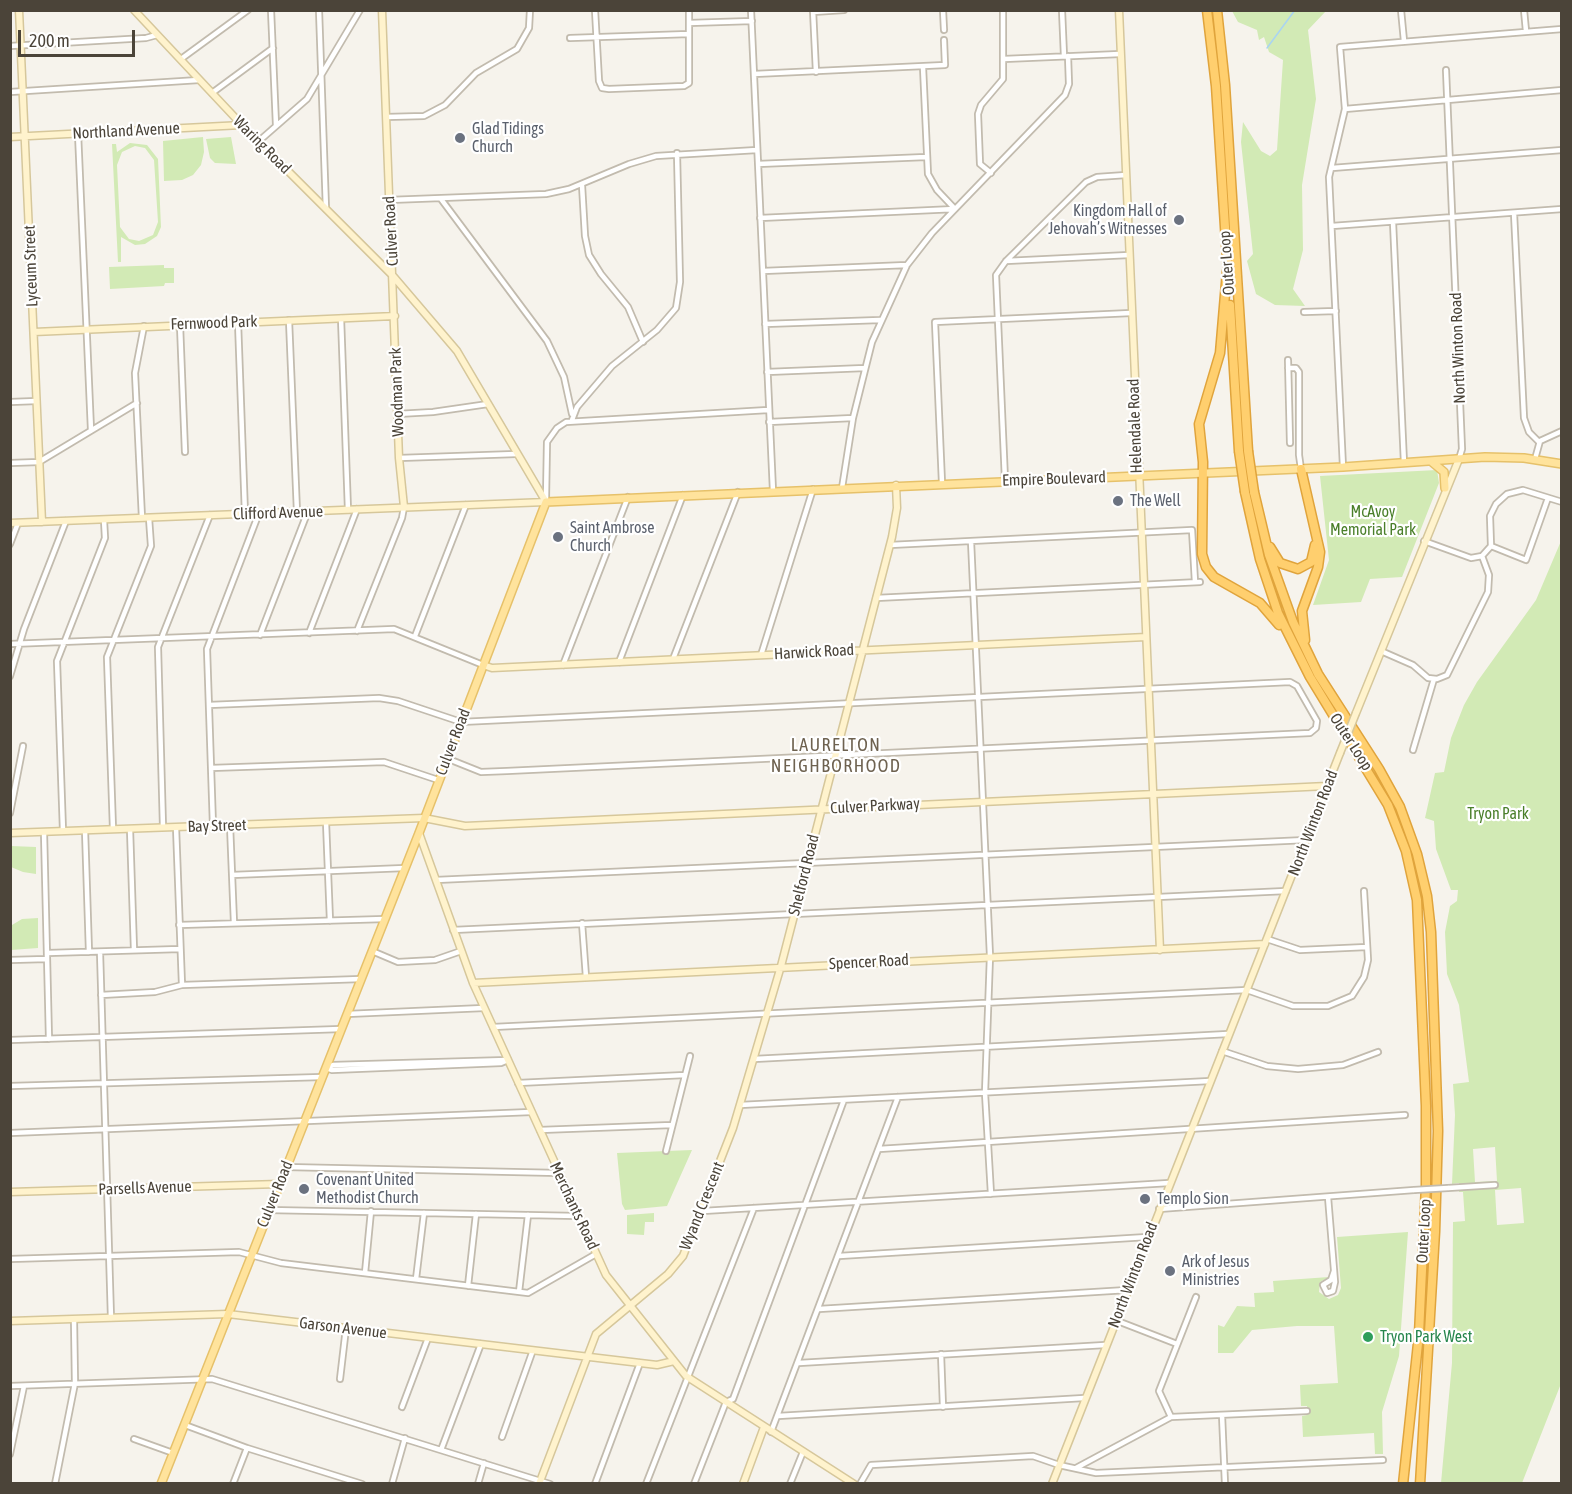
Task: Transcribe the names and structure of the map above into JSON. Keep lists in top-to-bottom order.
{
  "streets": {
    "highway": ["Outer Loop"],
    "main road": ["Culver Road", "Empire Boulevard"],
    "street": [
      "Northland Avenue",
      "Waring Road",
      "Lyceum Street",
      "Fernwood Park",
      "North Winton Road",
      "Woodman Park",
      "Helendale Road",
      "Clifford Avenue",
      "Harwick Road",
      "Culver Parkway",
      "Bay Street",
      "Shelford Road",
      "Spencer Road",
      "Parsells Avenue",
      "Merchants Road",
      "Wyand Crescent",
      "Garson Avenue"
    ]
  },
  "crossings": [
    ["Northland Avenue", "Waring Road"],
    ["Northland Avenue", "Lyceum Street"],
    ["Waring Road", "Culver Road"],
    ["Waring Road", "Woodman Park"],
    ["Culver Road", "Woodman Park"],
    ["Culver Road", "Empire Boulevard"],
    ["Culver Road", "Clifford Avenue"],
    ["Culver Road", "Harwick Road"],
    ["Culver Road", "Culver Parkway"],
    ["Culver Road", "Bay Street"],
    ["Culver Road", "Parsells Avenue"],
    ["Culver Road", "Merchants Road"],
    ["Culver Road", "Garson Avenue"],
    ["Lyceum Street", "Fernwood Park"],
    ["Lyceum Street", "Clifford Avenue"],
    ["Fernwood Park", "Woodman Park"],
    ["North Winton Road", "Empire Boulevard"],
    ["North Winton Road", "Culver Parkway"],
    ["North Winton Road", "Spencer Road"],
    ["Woodman Park", "Clifford Avenue"],
    ["Helendale Road", "Empire Boulevard"],
    ["Helendale Road", "Harwick Road"],
    ["Helendale Road", "Culver Parkway"],
    ["Helendale Road", "Spencer Road"],
    ["Empire Boulevard", "Clifford Avenue"],
    ["Empire Boulevard", "Shelford Road"],
    ["Harwick Road", "Shelford Road"],
    ["Culver Parkway", "Bay Street"],
    ["Culver Parkway", "Shelford Road"],
    ["Shelford Road", "Spencer Road"],
    ["Shelford Road", "Wyand Crescent"],
    ["Spencer Road", "Merchants Road"],
    ["Merchants Road", "Wyand Crescent"],
    ["Merchants Road", "Garson Avenue"],
    ["Wyand Crescent", "Garson Avenue"]
  ],
  "districts": ["LAURELTON NEIGHBORHOOD"],
  "parks": ["McAvoy Memorial Park", "Tryon Park"],
  "places": [
    "Glad Tidings Church",
    "Kingdom Hall of Jehovah’s Witnesses",
    "The Well",
    "Saint Ambrose Church",
    "Covenant United Methodist Church",
    "Templo Sion",
    "Ark of Jesus Ministries",
    "Tryon Park West"
  ],
  "scale_bar": "200 m"
}
